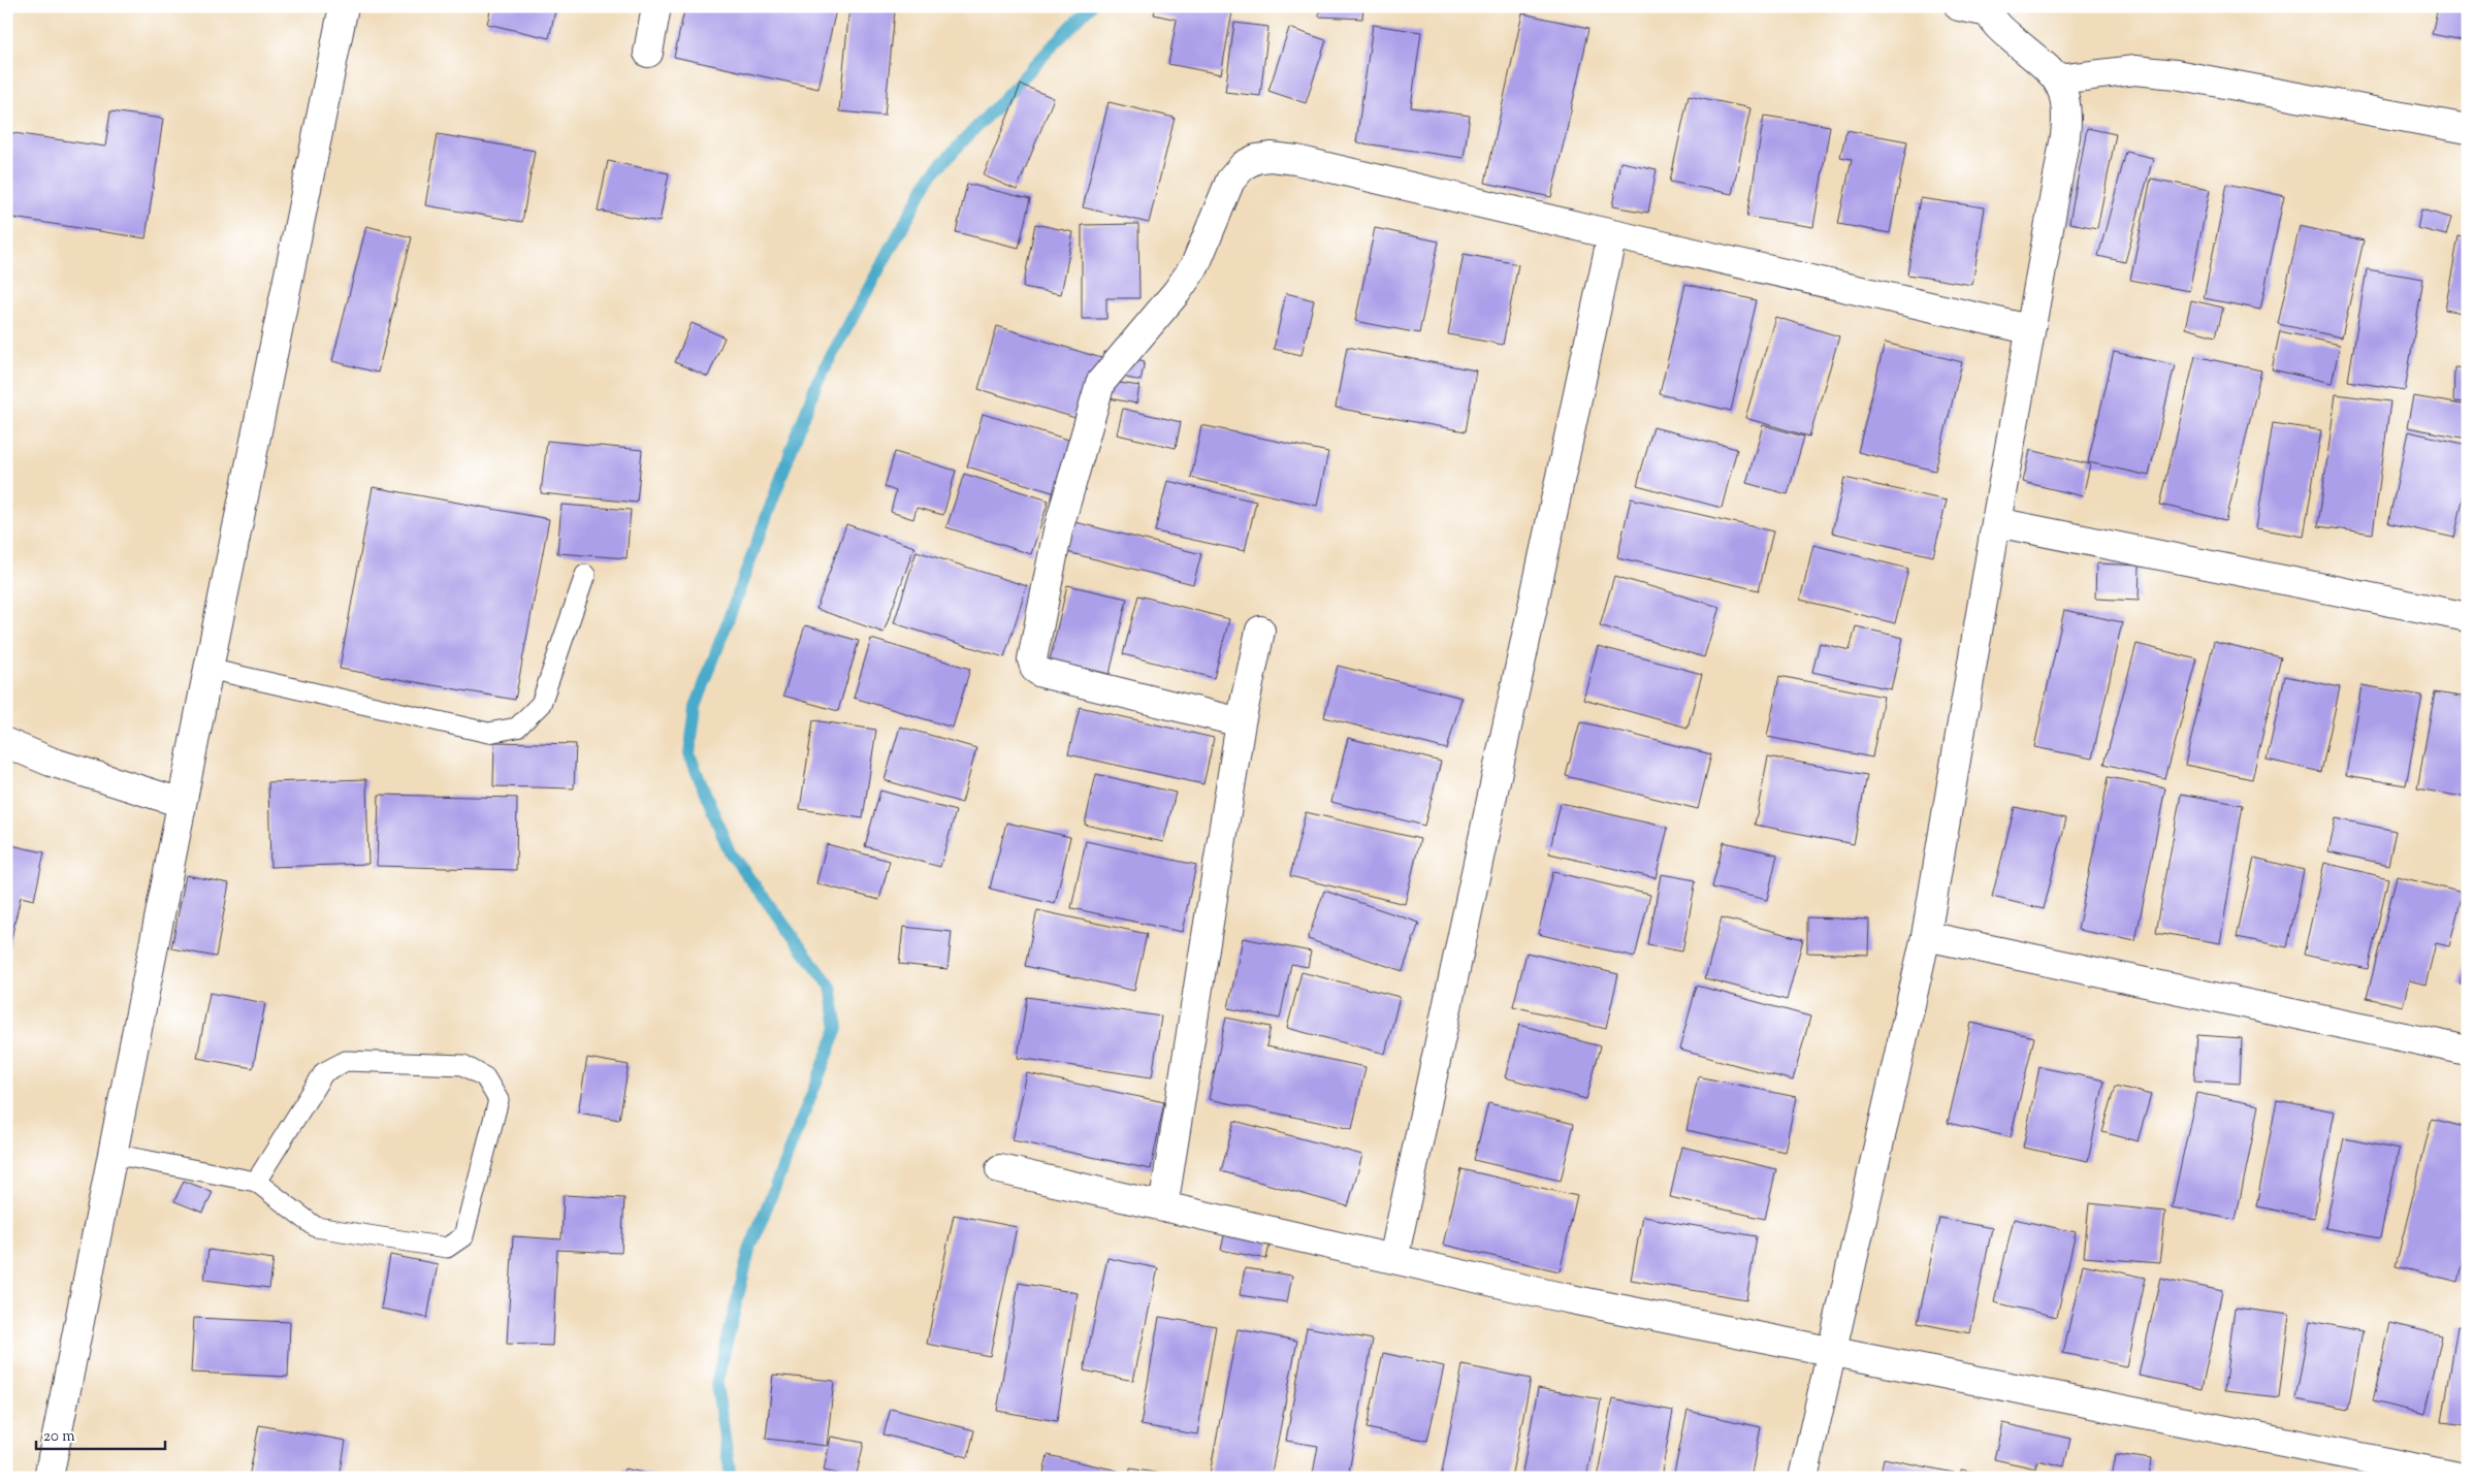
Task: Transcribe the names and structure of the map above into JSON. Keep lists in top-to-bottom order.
{
  "scale_bar": "20 m"
}
